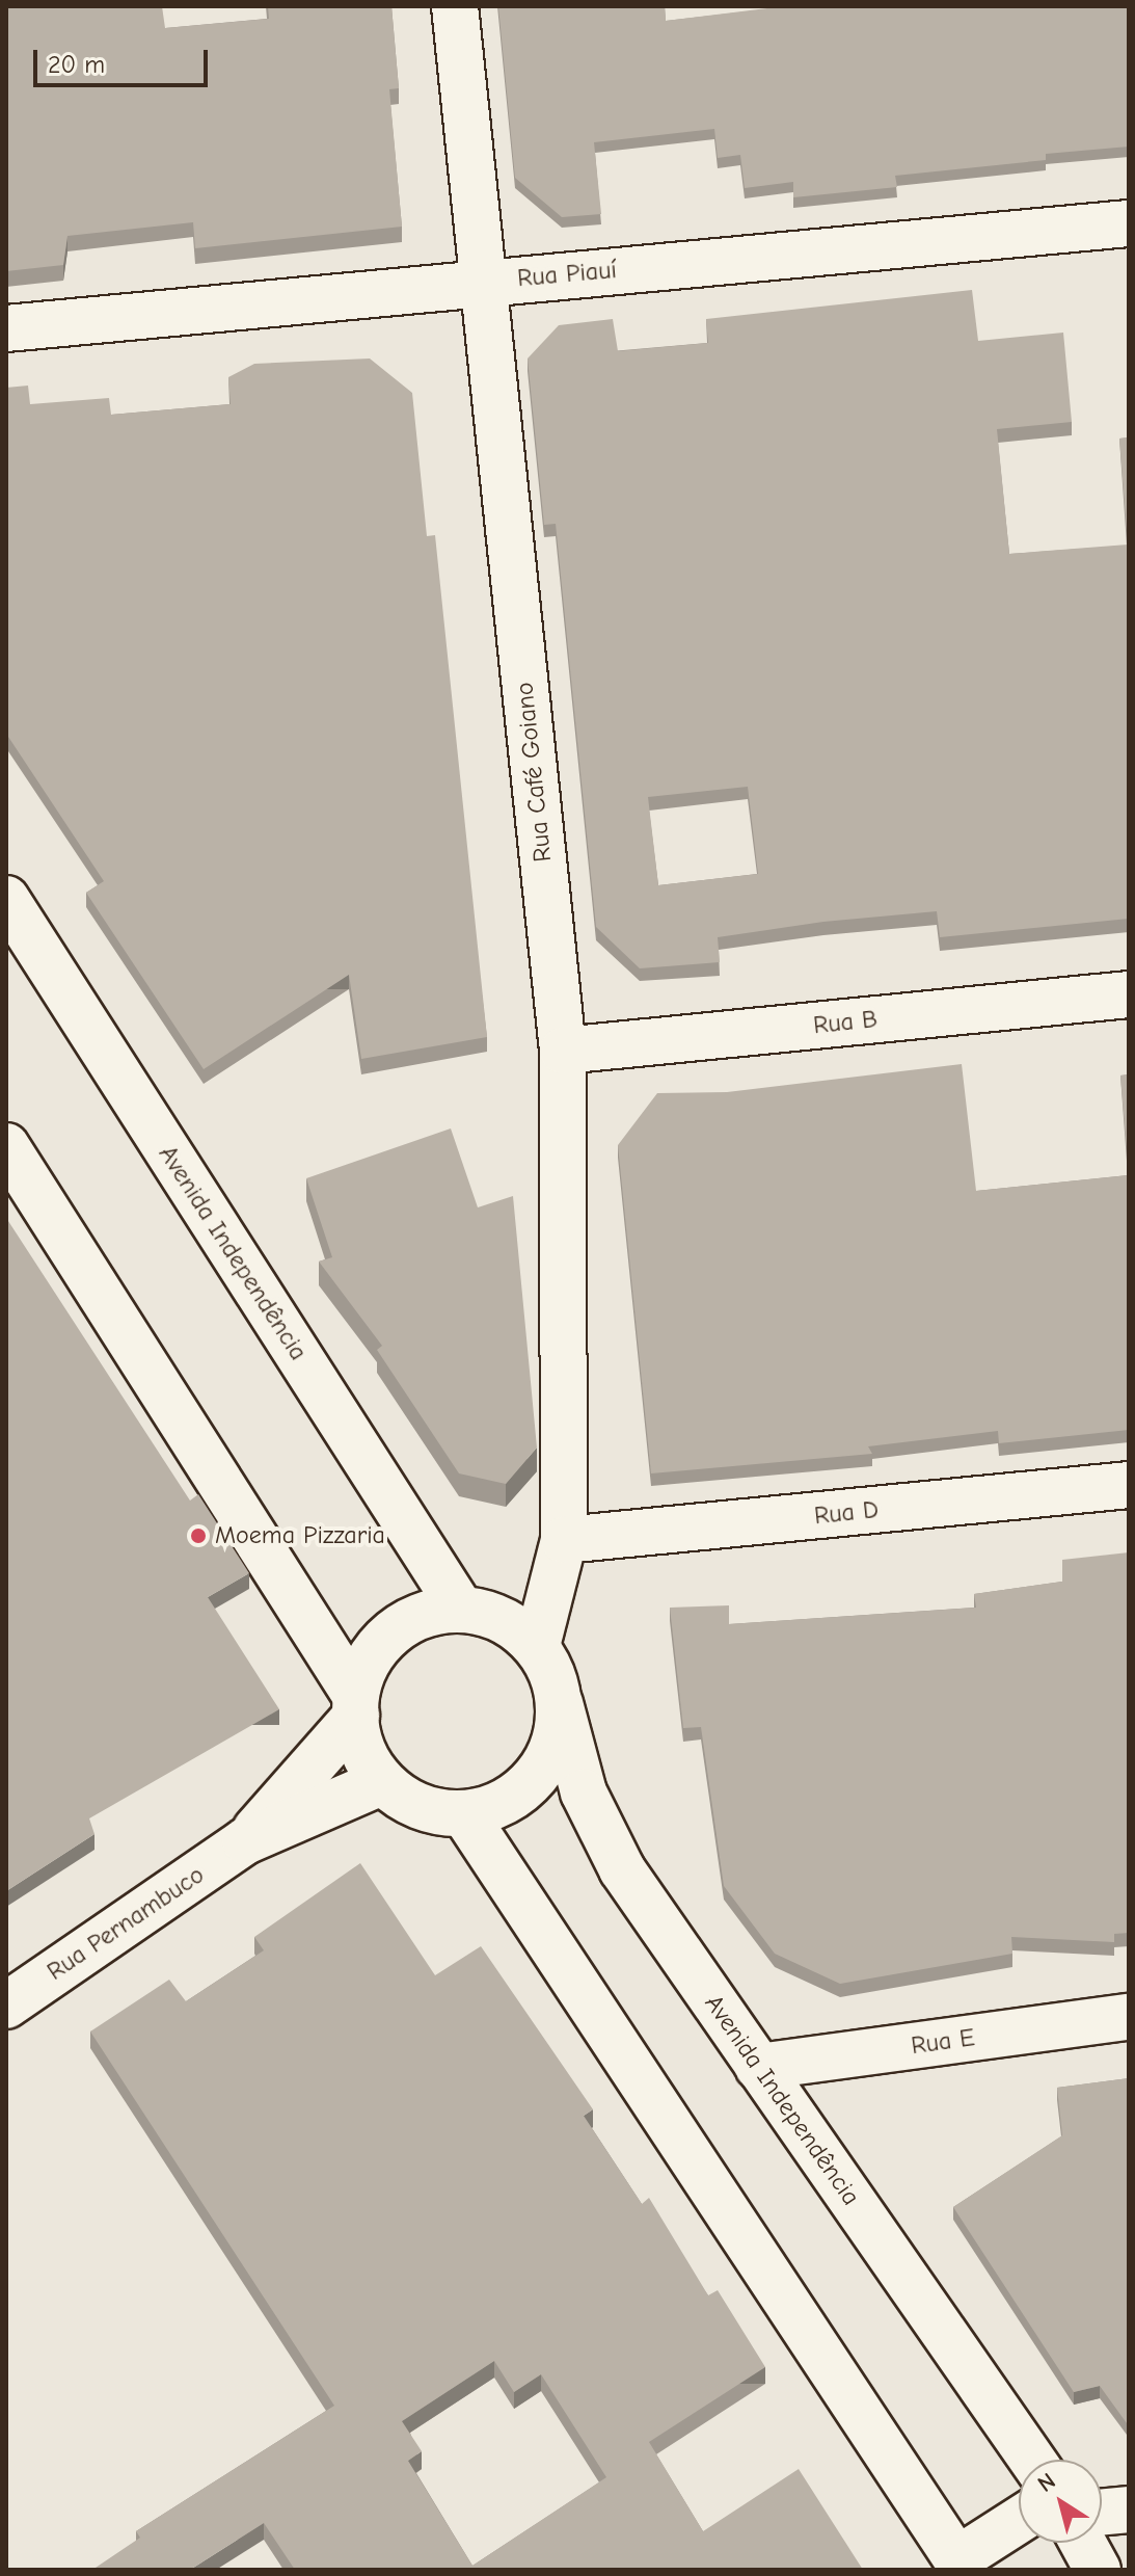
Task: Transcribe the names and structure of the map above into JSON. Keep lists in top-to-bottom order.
{
  "streets": {
    "street": [
      "Rua Piauí",
      "Rua Café Goiano",
      "Rua B",
      "Avenida Independência",
      "Rua D",
      "Rua Pernambuco",
      "Rua E"
    ]
  },
  "crossings": [
    ["Rua Piauí", "Rua Café Goiano"],
    ["Rua Café Goiano", "Rua B"],
    ["Rua Café Goiano", "Avenida Independência"],
    ["Rua Café Goiano", "Rua D"],
    ["Rua Café Goiano", "Rua Pernambuco"],
    ["Avenida Independência", "Rua Pernambuco"],
    ["Avenida Independência", "Rua E"]
  ],
  "places": ["Moema Pizzaria"],
  "scale_bar": "20 m",
  "north": "top left"
}
